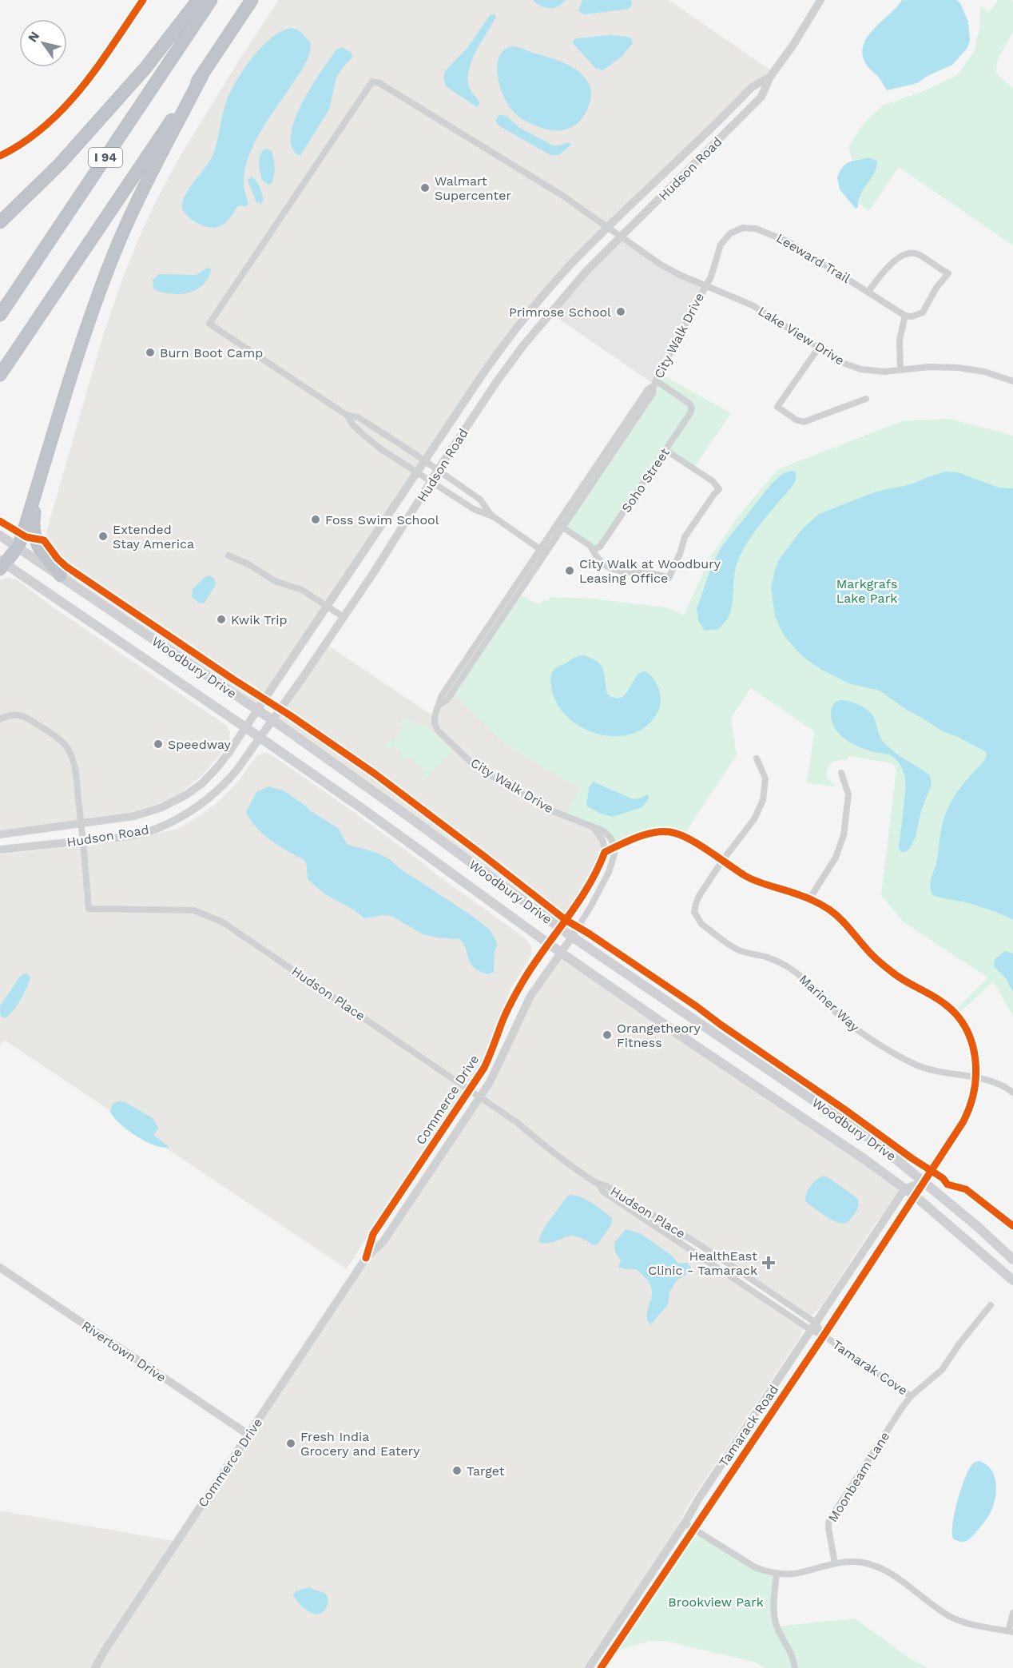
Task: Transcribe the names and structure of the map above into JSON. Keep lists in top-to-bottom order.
{
  "streets": {
    "highway": ["I 94"],
    "main road": ["Woodbury Drive"],
    "street": [
      "Hudson Road",
      "Leeward Trail",
      "City Walk Drive",
      "Lake View Drive",
      "Soho Street",
      "Hudson Place",
      "Mariner Way",
      "Commerce Drive",
      "Rivertown Drive",
      "Tamarak Cove",
      "Tamarack Road",
      "Moonbeam Lane"
    ]
  },
  "crossings": [
    ["Hudson Road", "Lake View Drive"],
    ["Hudson Road", "Woodbury Drive"],
    ["Hudson Road", "Hudson Place"],
    ["Leeward Trail", "City Walk Drive"],
    ["Leeward Trail", "Lake View Drive"],
    ["City Walk Drive", "Lake View Drive"],
    ["City Walk Drive", "Soho Street"],
    ["Woodbury Drive", "Commerce Drive"],
    ["Woodbury Drive", "Tamarack Road"],
    ["Hudson Place", "Commerce Drive"],
    ["Hudson Place", "Tamarak Cove"],
    ["Hudson Place", "Tamarack Road"],
    ["Commerce Drive", "Rivertown Drive"],
    ["Tamarak Cove", "Tamarack Road"],
    ["Tamarak Cove", "Moonbeam Lane"]
  ],
  "parks": ["Markgrafs Lake Park", "Brookview Park"],
  "places": {
    "other": [
      "Walmart Supercenter",
      "Primrose School",
      "Burn Boot Camp",
      "Foss Swim School",
      "Extended Stay America",
      "City Walk at Woodbury Leasing Office",
      "Kwik Trip",
      "Speedway",
      "Orangetheory Fitness",
      "Fresh India Grocery and Eatery",
      "Target"
    ],
    "health": ["HealthEast Clinic - Tamarack"]
  },
  "north": "top left"
}
